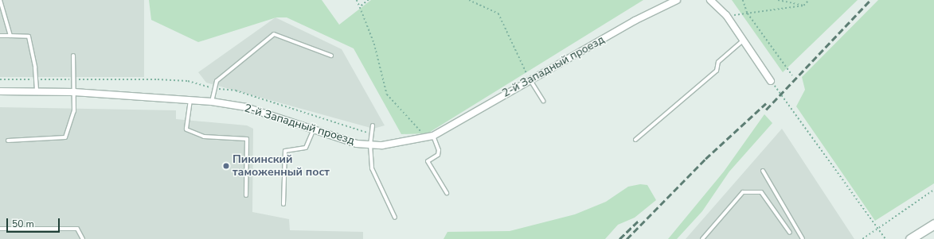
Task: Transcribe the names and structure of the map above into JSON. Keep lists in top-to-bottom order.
{
  "streets": {
    "street": ["2-й Западный проезд"]
  },
  "places": ["Пикинский таможенный пост"],
  "scale_bar": "50 m"
}
